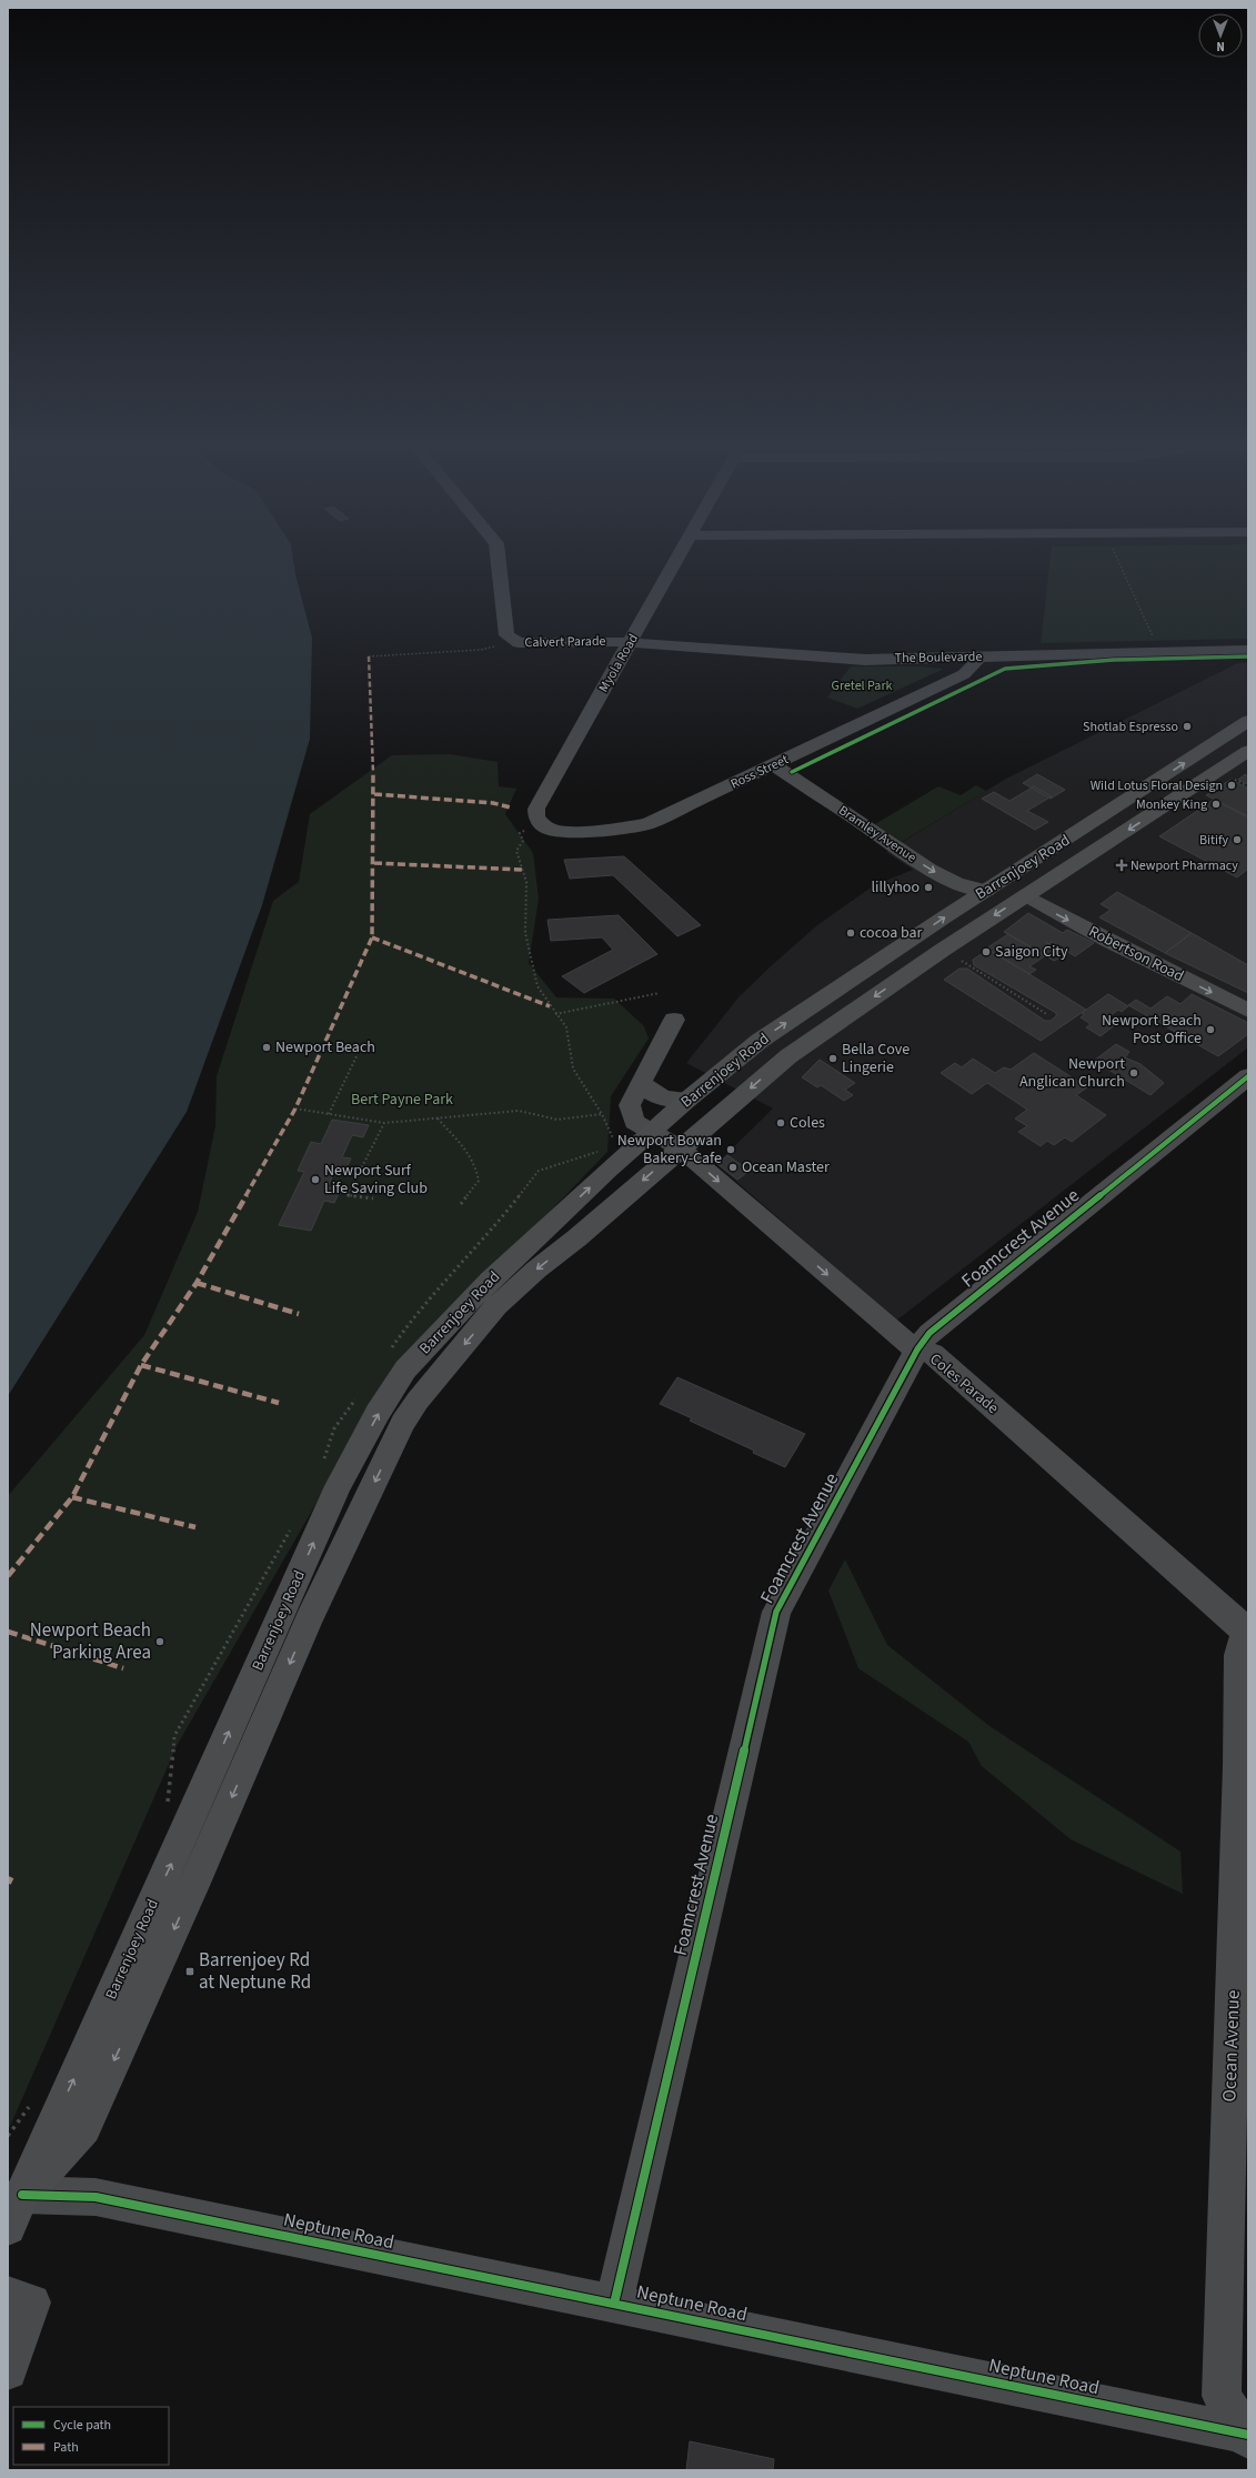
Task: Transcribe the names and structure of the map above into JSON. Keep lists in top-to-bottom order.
{
  "streets": {
    "main road": ["Barrenjoey Road"],
    "street": [
      "Calvert Parade",
      "The Boulevarde",
      "Myola Road",
      "Ross Street",
      "Bramley Avenue",
      "Robertson Road",
      "Foamcrest Avenue",
      "Coles Parade",
      "Ocean Avenue",
      "Neptune Road"
    ]
  },
  "crossings": [
    ["Calvert Parade", "The Boulevarde"],
    ["Calvert Parade", "Myola Road"],
    ["The Boulevarde", "Myola Road"],
    ["The Boulevarde", "Ross Street"],
    ["Myola Road", "Ross Street"],
    ["Ross Street", "Bramley Avenue"],
    ["Bramley Avenue", "Barrenjoey Road"],
    ["Barrenjoey Road", "Robertson Road"],
    ["Barrenjoey Road", "Coles Parade"],
    ["Barrenjoey Road", "Neptune Road"],
    ["Foamcrest Avenue", "Coles Parade"],
    ["Foamcrest Avenue", "Neptune Road"],
    ["Coles Parade", "Ocean Avenue"],
    ["Ocean Avenue", "Neptune Road"]
  ],
  "one_way": ["Bramley Avenue", "Robertson Road", "Coles Parade"],
  "parks": ["Gretel Park", "Bert Payne Park"],
  "places": {
    "other": [
      "Shotlab Espresso",
      "Wild Lotus Floral Design",
      "Monkey King",
      "Bitify",
      "lillyhoo",
      "cocoa bar",
      "Saigon City",
      "Newport Beach Post Office",
      "Newport Beach",
      "Bella Cove Lingerie",
      "Newport Anglican Church",
      "Coles",
      "Newport Bowan Bakery-Cafe",
      "Ocean Master",
      "Newport Surf Life Saving Club",
      "Newport Beach Parking Area"
    ],
    "health": ["Newport Pharmacy"],
    "transit": ["Barrenjoey Rd at Neptune Rd"]
  },
  "legend": ["Cycle path", "Path"],
  "north": "bottom"
}
